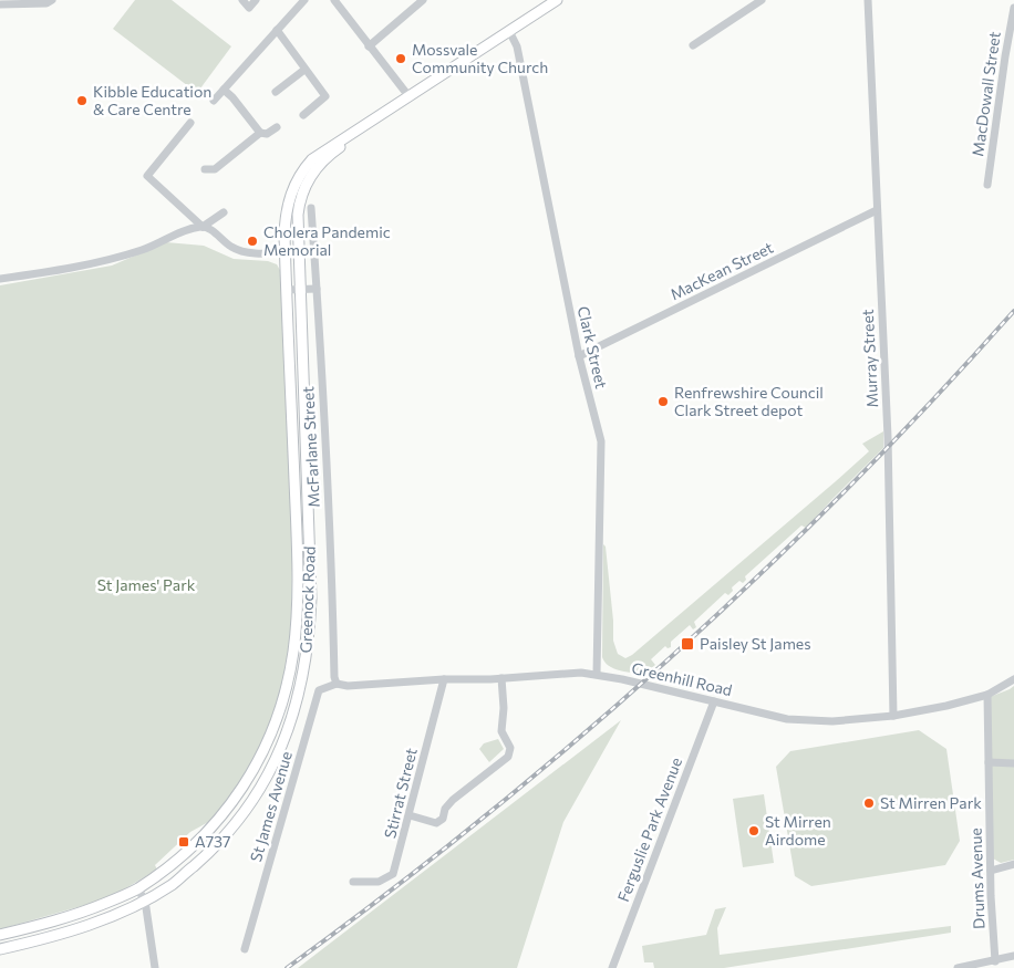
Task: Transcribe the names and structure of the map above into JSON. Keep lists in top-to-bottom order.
{
  "streets": {
    "main road": ["Greenock Road"],
    "street": [
      "MacDowall Street",
      "MacKean Street",
      "Clark Street",
      "Murray Street",
      "McFarlane Street",
      "Greenhill Road",
      "Stirrat Street",
      "St James Avenue",
      "Ferguslie Park Avenue",
      "Drums Avenue"
    ]
  },
  "crossings": [
    ["MacKean Street", "Clark Street"],
    ["MacKean Street", "Murray Street"],
    ["Clark Street", "Greenock Road"],
    ["Clark Street", "Greenhill Road"],
    ["Murray Street", "Greenhill Road"],
    ["McFarlane Street", "Greenhill Road"],
    ["McFarlane Street", "St James Avenue"],
    ["Greenhill Road", "Stirrat Street"],
    ["Greenhill Road", "St James Avenue"],
    ["Greenhill Road", "Ferguslie Park Avenue"],
    ["Greenhill Road", "Drums Avenue"]
  ],
  "parks": ["St James' Park"],
  "places": {
    "other": [
      "Mossvale Community Church",
      "Kibble Education & Care Centre",
      "Cholera Pandemic Memorial",
      "Renfrewshire Council Clark Street depot",
      "St Mirren Park",
      "St Mirren Airdome"
    ],
    "transit": ["Paisley St James", "A737"]
  }
}
